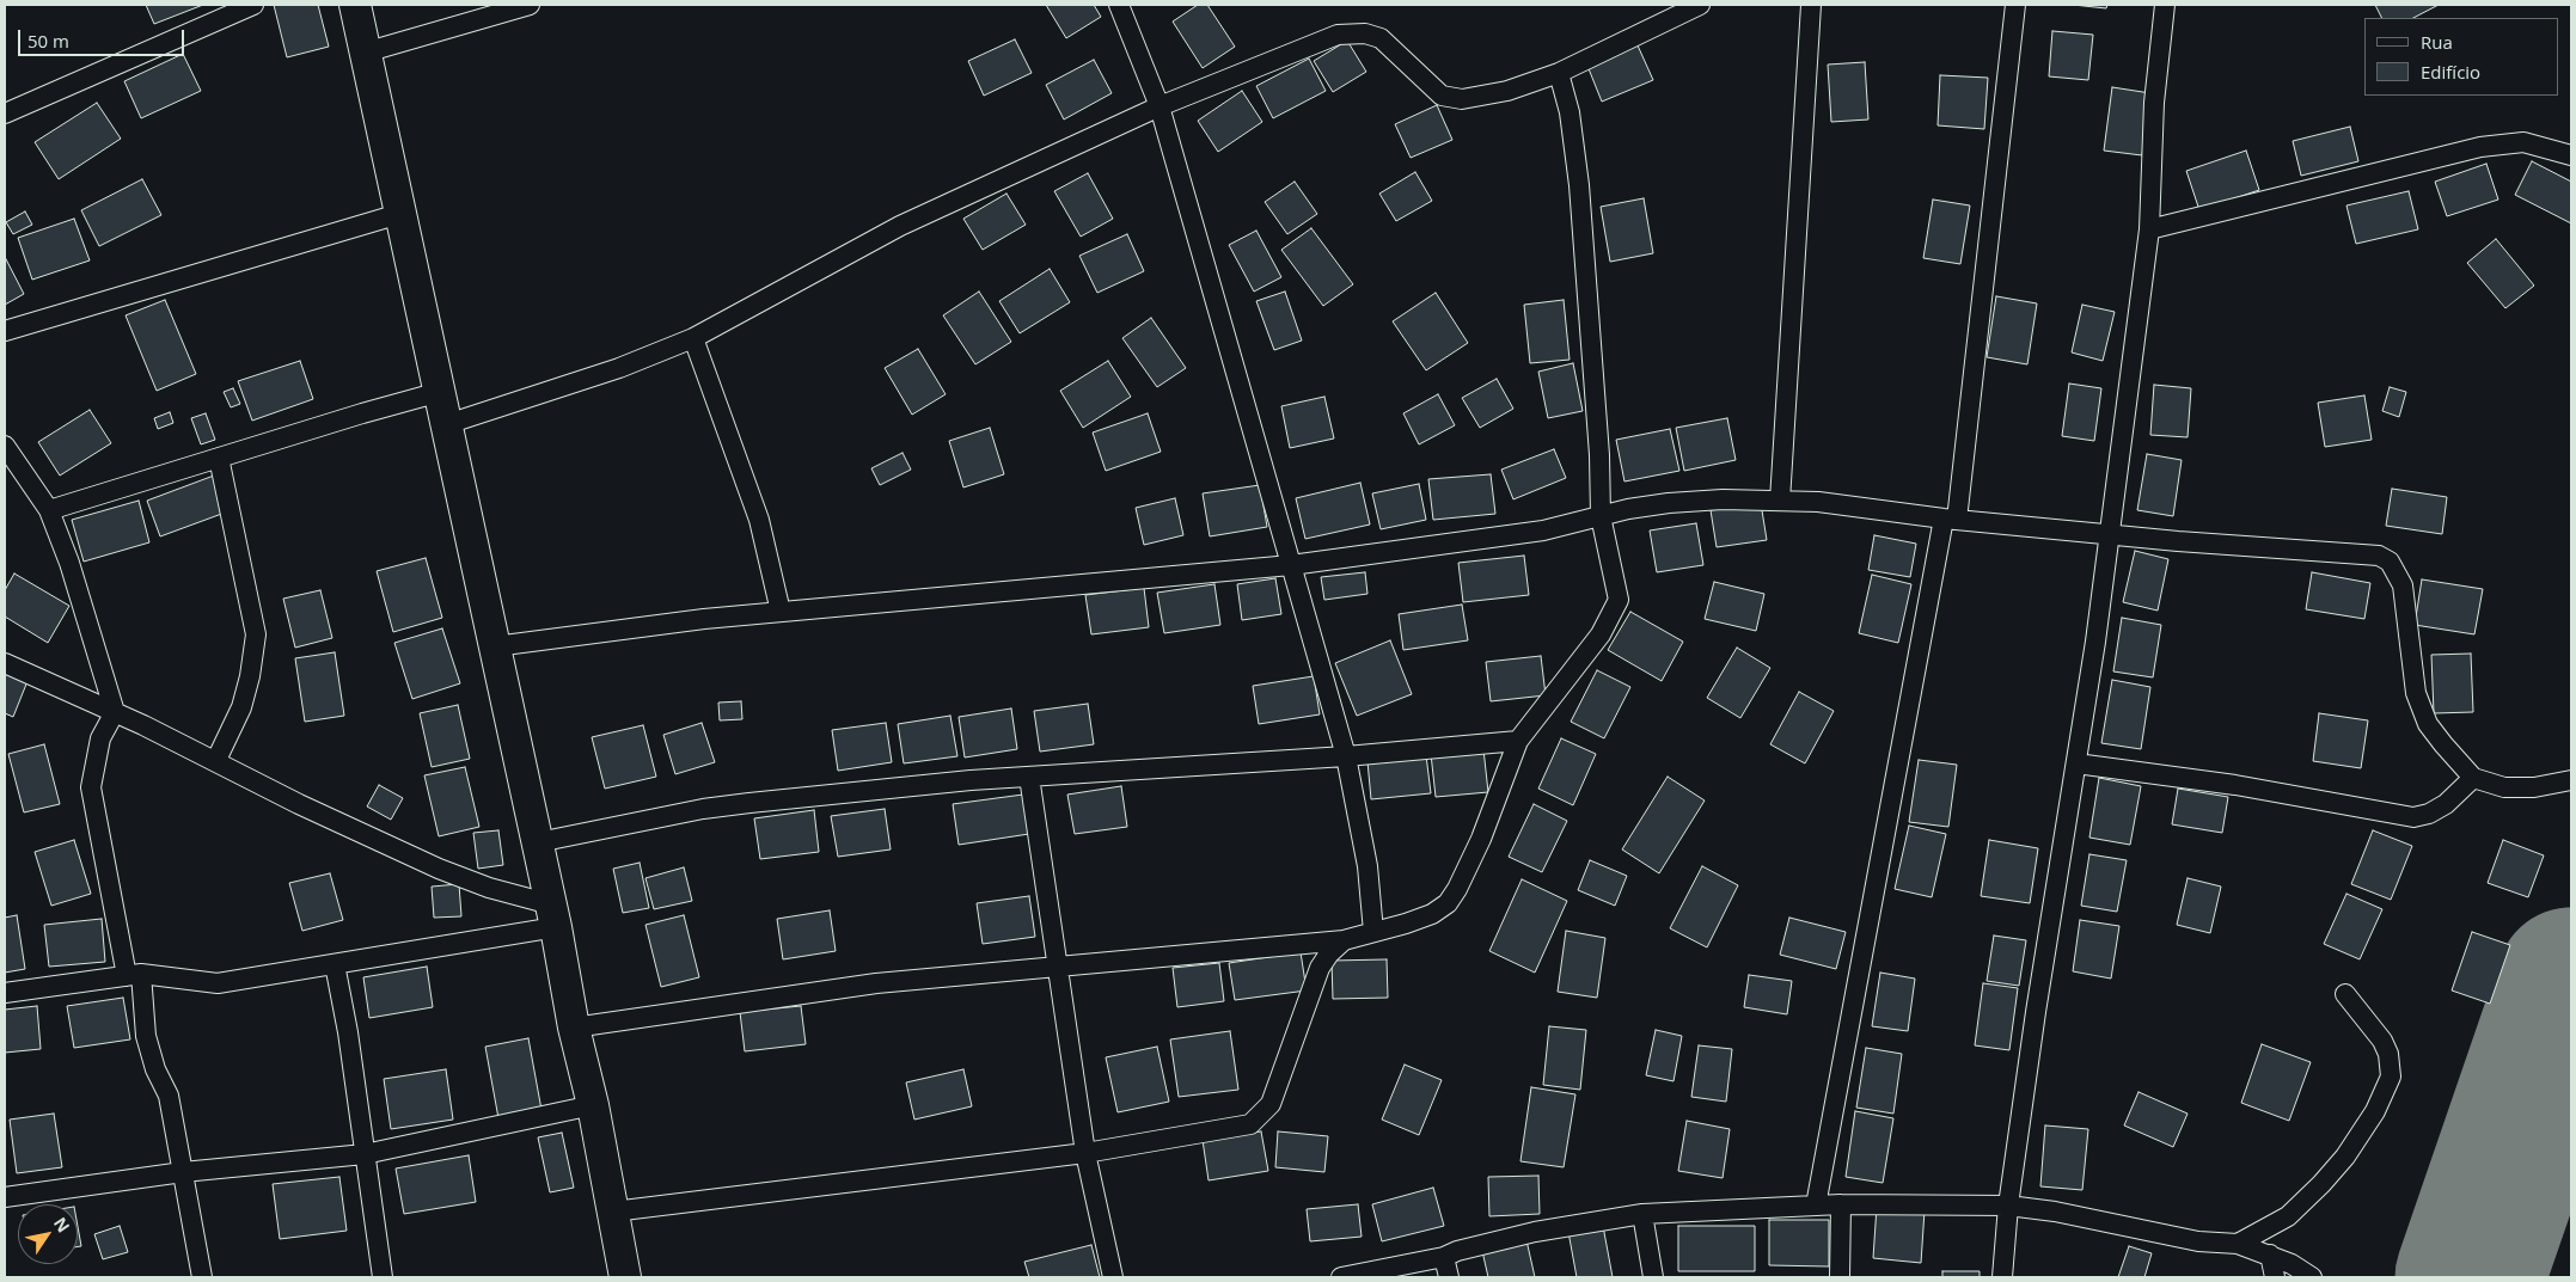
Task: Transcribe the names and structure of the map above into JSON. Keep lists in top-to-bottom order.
{
  "legend": ["Rua", "Edifício"],
  "scale_bar": "50 m",
  "north": "top right"
}
